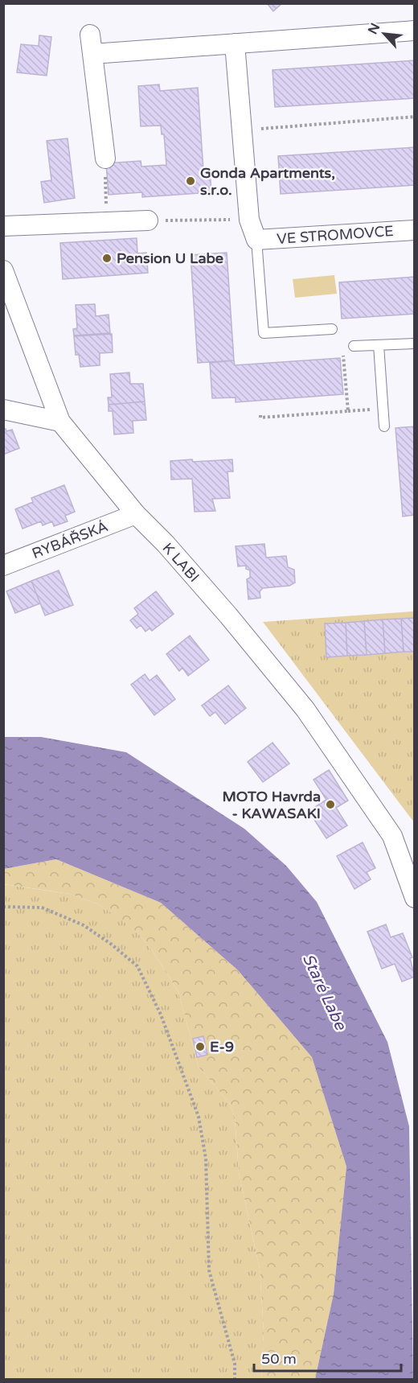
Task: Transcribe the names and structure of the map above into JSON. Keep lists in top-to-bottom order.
{
  "streets": {
    "street": ["VE STROMOVCE", "RYBÁŘSKÁ", "K LABI"]
  },
  "crossings": [
    ["RYBÁŘSKÁ", "K LABI"]
  ],
  "water": ["Staré Labe"],
  "places": [
    "Gonda Apartments, s.r.o.",
    "Pension U Labe",
    "MOTO Havrda - KAWASAKI",
    "E-9"
  ],
  "scale_bar": "50 m",
  "north": "top left"
}
